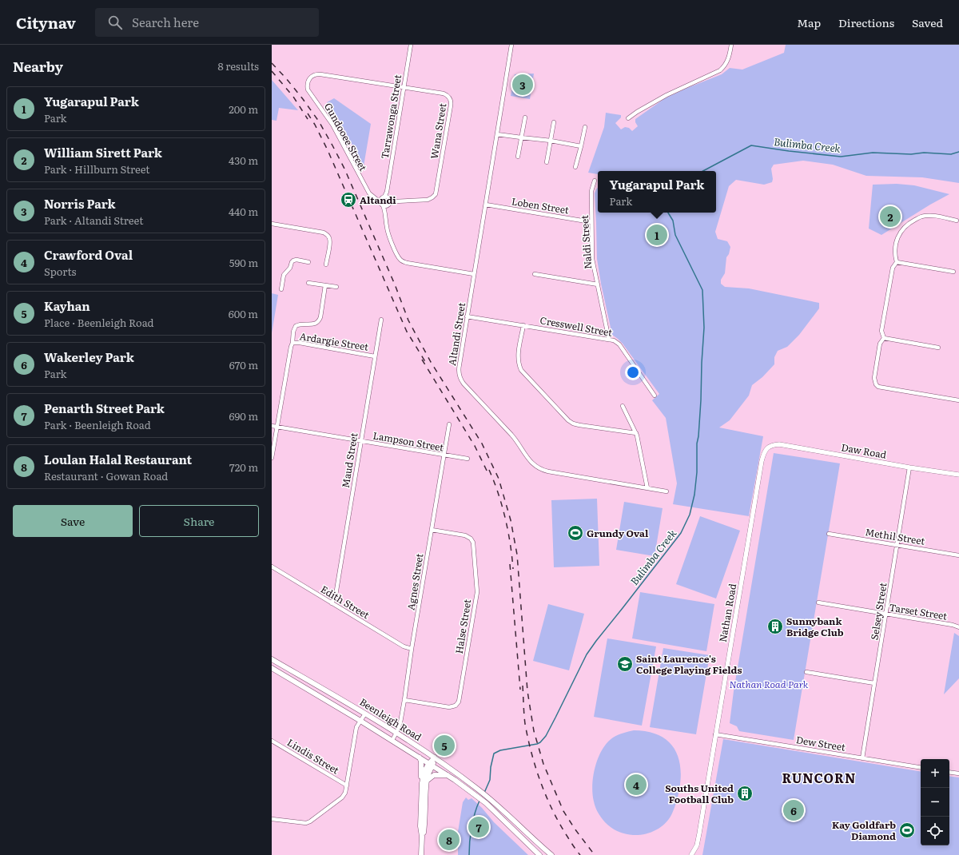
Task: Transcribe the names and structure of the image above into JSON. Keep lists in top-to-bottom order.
{
  "streets": {
    "main road": ["Beenleigh Road"],
    "street": [
      "Tarrawonga Street",
      "Wana Street",
      "Gundooee Street",
      "Loben Street",
      "Naldi Street",
      "Cresswell Street",
      "Altandi Street",
      "Ardargie Street",
      "Lampson Street",
      "Daw Road",
      "Maud Street",
      "Methil Street",
      "Agnes Street",
      "Edith Street",
      "Selsey Street",
      "Tarset Street",
      "Nathan Road",
      "Halse Street",
      "Dew Street",
      "Lindis Street"
    ]
  },
  "crossings": [
    ["Tarrawonga Street", "Wana Street"],
    ["Tarrawonga Street", "Gundooee Street"],
    ["Wana Street", "Gundooee Street"],
    ["Gundooee Street", "Altandi Street"],
    ["Loben Street", "Naldi Street"],
    ["Loben Street", "Altandi Street"],
    ["Naldi Street", "Cresswell Street"],
    ["Cresswell Street", "Altandi Street"],
    ["Ardargie Street", "Lampson Street"],
    ["Ardargie Street", "Maud Street"],
    ["Lampson Street", "Maud Street"],
    ["Lampson Street", "Agnes Street"],
    ["Daw Road", "Selsey Street"],
    ["Daw Road", "Nathan Road"],
    ["Maud Street", "Edith Street"],
    ["Methil Street", "Selsey Street"],
    ["Agnes Street", "Edith Street"],
    ["Agnes Street", "Halse Street"],
    ["Agnes Street", "Beenleigh Road"],
    ["Selsey Street", "Tarset Street"],
    ["Selsey Street", "Dew Street"],
    ["Nathan Road", "Dew Street"]
  ],
  "districts": ["RUNCORN"],
  "water": ["Bulimba Creek"],
  "parks": ["Nathan Road Park"],
  "places": {
    "station": ["Altandi"],
    "sports": ["Grundy Oval", "Kay Goldfarb Diamond"],
    "building": ["Sunnybank Bridge Club", "Souths United Football Club"],
    "school or university": ["Saint Laurence's College Playing Fields"]
  },
  "page": {
    "header": "Citynav",
    "search": "Search here",
    "nav": ["Map", "Directions", "Saved"],
    "heading": ["Nearby", "8 results"],
    "pins": [
      "3",
      "2",
      "1",
      "5",
      "4",
      "6",
      "7",
      "8"
    ],
    "list": [
      {
        "mark": "1",
        "name": "Yugarapul Park",
        "note": "Park",
        "value": "200 m"
      },
      {
        "mark": "2",
        "name": "William Sirett Park",
        "note": "Park · Hillburn Street",
        "value": "430 m"
      },
      {
        "mark": "3",
        "name": "Norris Park",
        "note": "Park · Altandi Street",
        "value": "440 m"
      },
      {
        "mark": "4",
        "name": "Crawford Oval",
        "note": "Sports",
        "value": "590 m"
      },
      {
        "mark": "5",
        "name": "Kayhan",
        "note": "Place · Beenleigh Road",
        "value": "600 m"
      },
      {
        "mark": "6",
        "name": "Wakerley Park",
        "note": "Park",
        "value": "670 m"
      },
      {
        "mark": "7",
        "name": "Penarth Street Park",
        "note": "Park · Beenleigh Road",
        "value": "690 m"
      },
      {
        "mark": "8",
        "name": "Loulan Halal Restaurant",
        "note": "Restaurant · Gowan Road",
        "value": "720 m"
      }
    ],
    "popup": ["Yugarapul Park", "Park"],
    "buttons": ["Save", "Share"],
    "map_buttons": ["+", "−"]
  }
}
